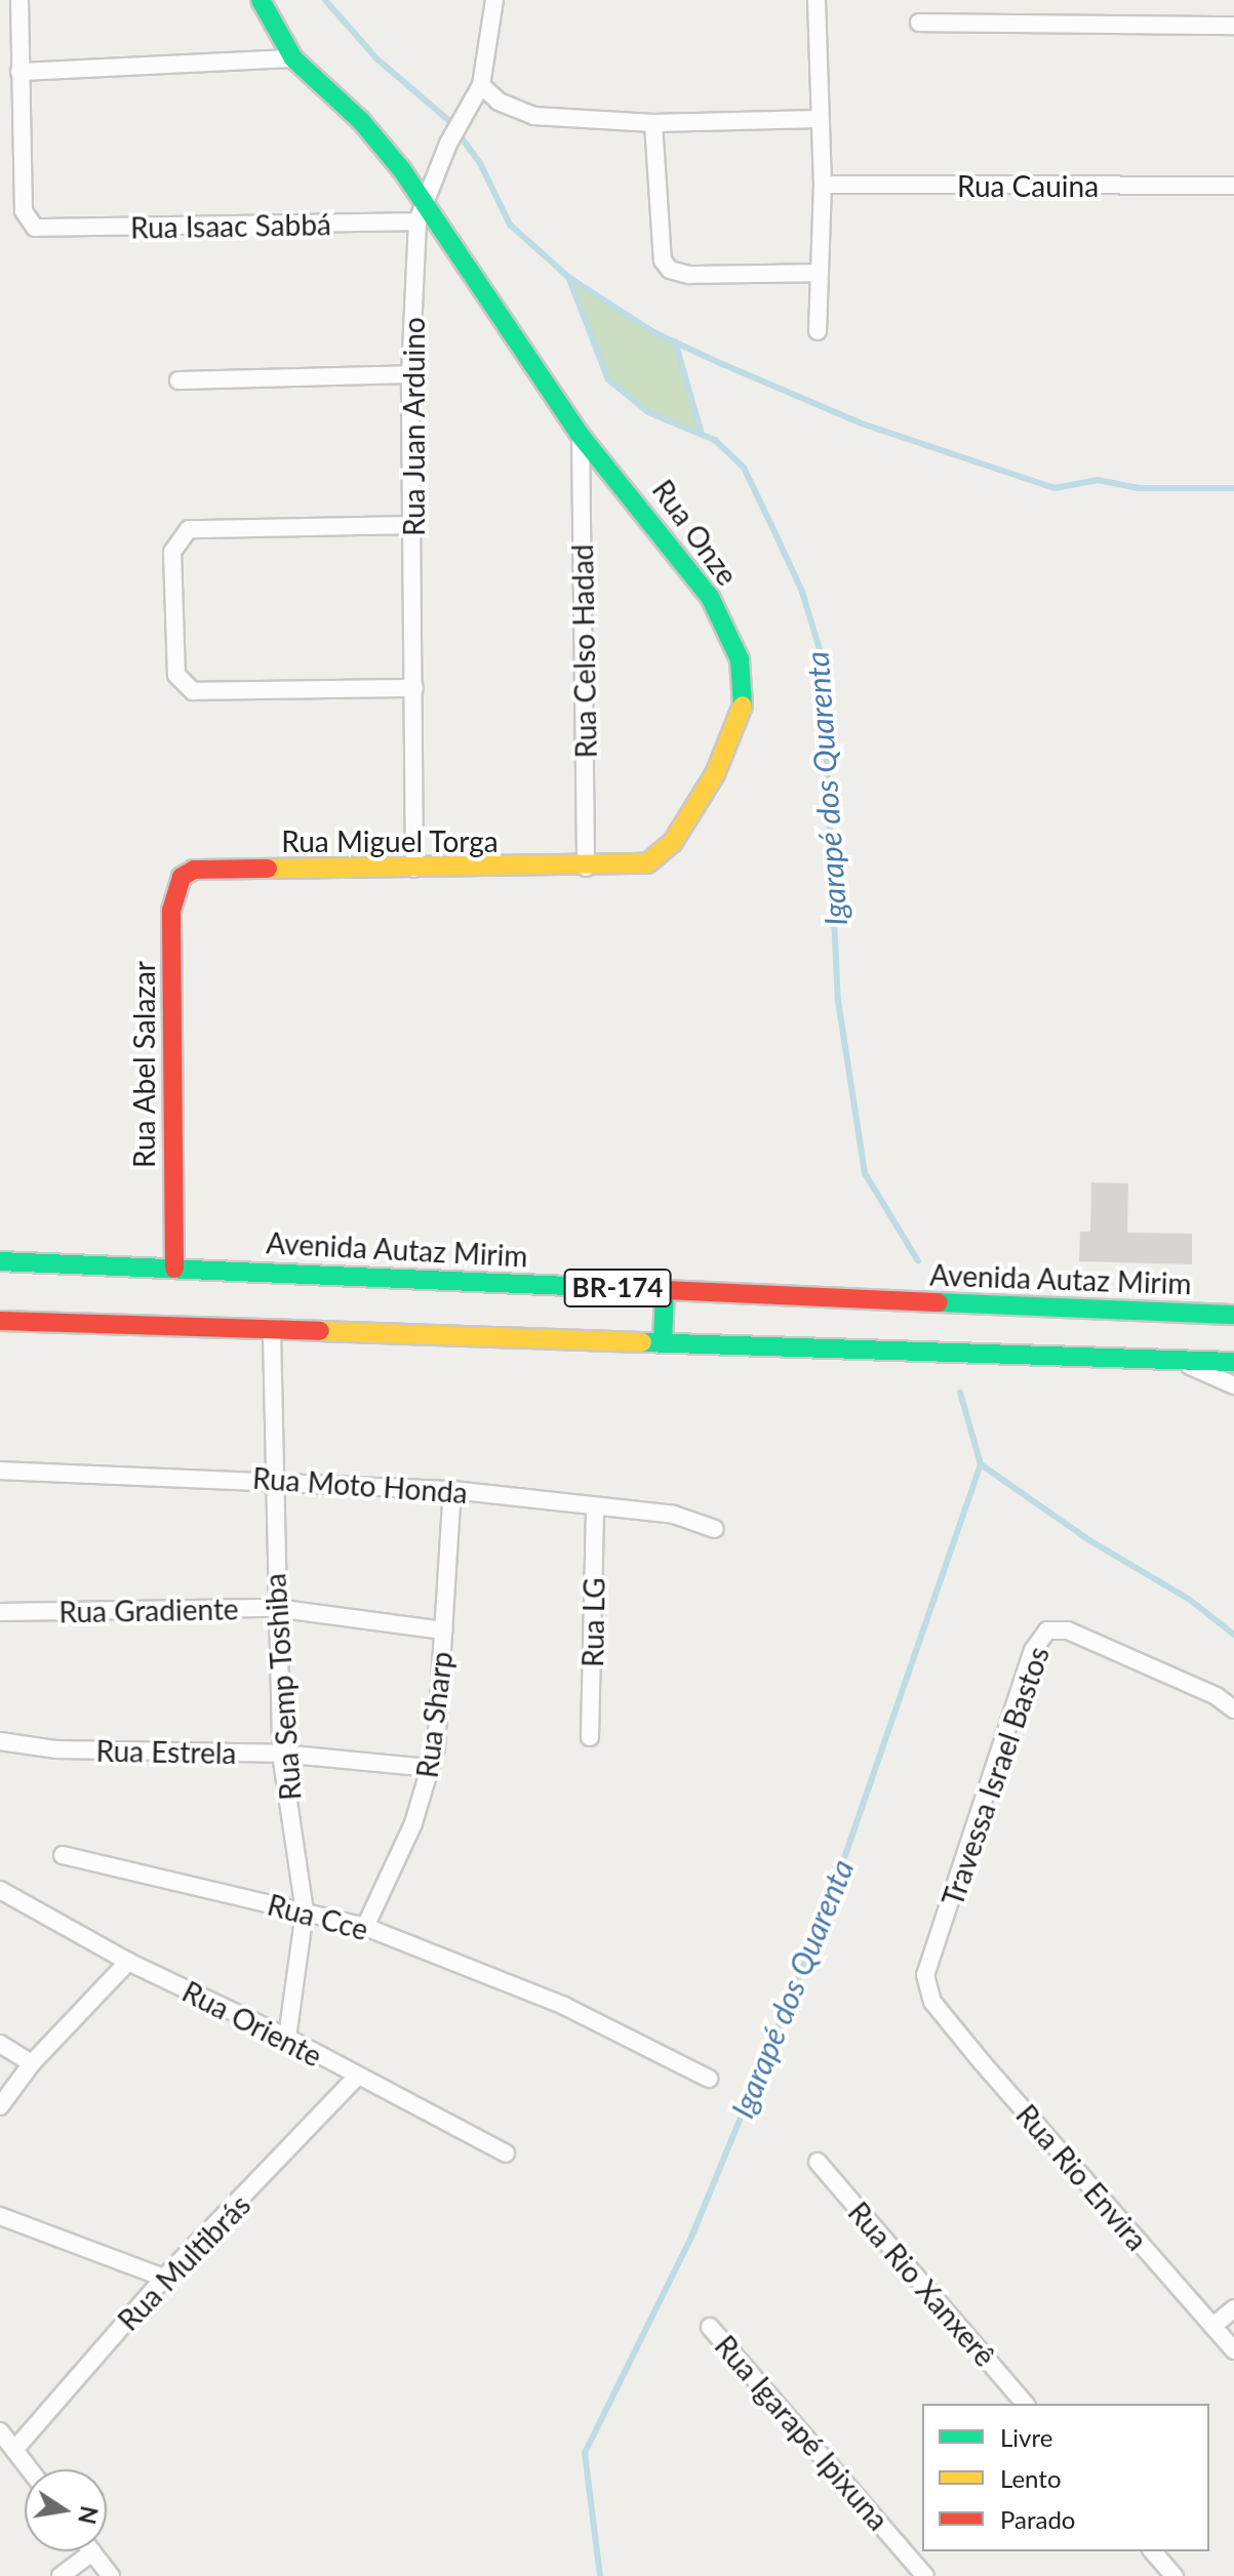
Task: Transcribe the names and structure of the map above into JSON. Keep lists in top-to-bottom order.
{
  "streets": {
    "main road": [
      "Rua Onze",
      "Rua Miguel Torga",
      "Rua Abel Salazar",
      "Avenida Autaz Mirim",
      "BR-174"
    ],
    "street": [
      "Rua Cauina",
      "Rua Isaac Sabbá",
      "Rua Juan Arduino",
      "Rua Celso Hadad",
      "Rua Moto Honda",
      "Rua Gradiente",
      "Rua LG",
      "Rua Semp Toshiba",
      "Rua Sharp",
      "Rua Estrela",
      "Travessa Israel Bastos",
      "Rua Cce",
      "Rua Oriente",
      "Rua Rio Envira",
      "Rua Multibrás",
      "Rua Rio Xanxerê",
      "Rua Igarapé Ipixuna"
    ]
  },
  "crossings": [
    ["Rua Isaac Sabbá", "Rua Juan Arduino"],
    ["Rua Isaac Sabbá", "Rua Onze"],
    ["Rua Juan Arduino", "Rua Onze"],
    ["Rua Juan Arduino", "Rua Miguel Torga"],
    ["Rua Onze", "Rua Celso Hadad"],
    ["Rua Onze", "Rua Miguel Torga"],
    ["Rua Celso Hadad", "Rua Miguel Torga"],
    ["Rua Miguel Torga", "Rua Abel Salazar"],
    ["Rua Abel Salazar", "Avenida Autaz Mirim"],
    ["BR-174", "Rua Semp Toshiba"],
    ["Rua Moto Honda", "Rua LG"],
    ["Rua Moto Honda", "Rua Semp Toshiba"],
    ["Rua Moto Honda", "Rua Sharp"],
    ["Rua Gradiente", "Rua Semp Toshiba"],
    ["Rua Gradiente", "Rua Sharp"],
    ["Rua Semp Toshiba", "Rua Estrela"],
    ["Rua Semp Toshiba", "Rua Cce"],
    ["Rua Semp Toshiba", "Rua Oriente"],
    ["Rua Sharp", "Rua Estrela"],
    ["Rua Sharp", "Rua Cce"],
    ["Travessa Israel Bastos", "Rua Rio Envira"],
    ["Rua Oriente", "Rua Multibrás"]
  ],
  "water": ["Igarapé dos Quarenta"],
  "legend": ["Livre", "Lento", "Parado"],
  "north": "right"
}
